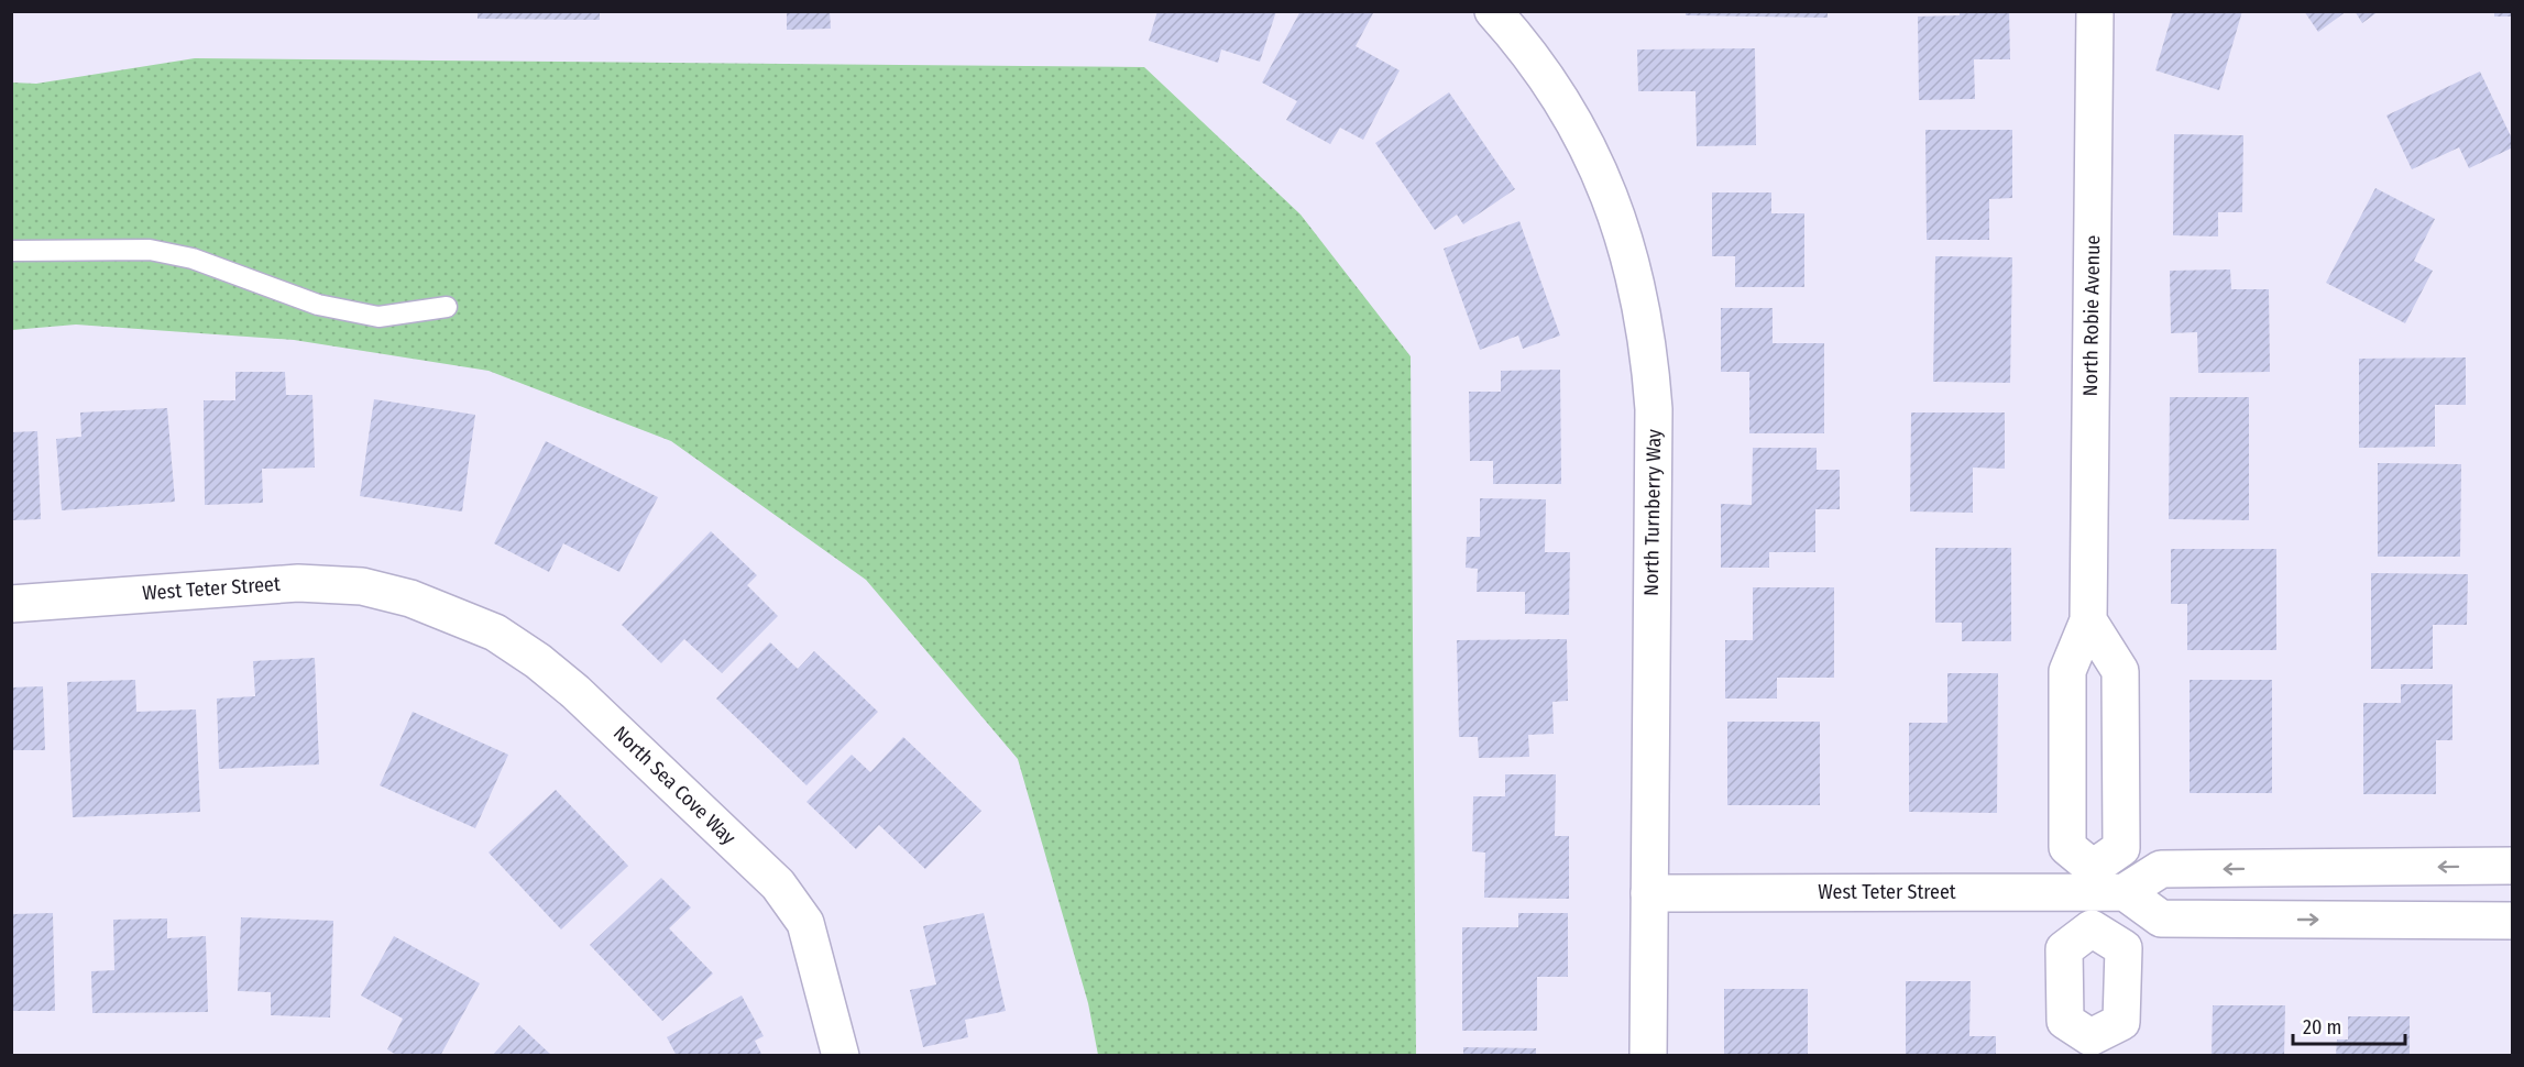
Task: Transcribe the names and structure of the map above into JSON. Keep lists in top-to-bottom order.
{
  "streets": {
    "street": [
      "North Robie Avenue",
      "North Turnberry Way",
      "West Teter Street",
      "North Sea Cove Way"
    ]
  },
  "crossings": [
    ["North Robie Avenue", "West Teter Street"],
    ["North Turnberry Way", "West Teter Street"],
    ["West Teter Street", "North Sea Cove Way"]
  ],
  "scale_bar": "20 m"
}
